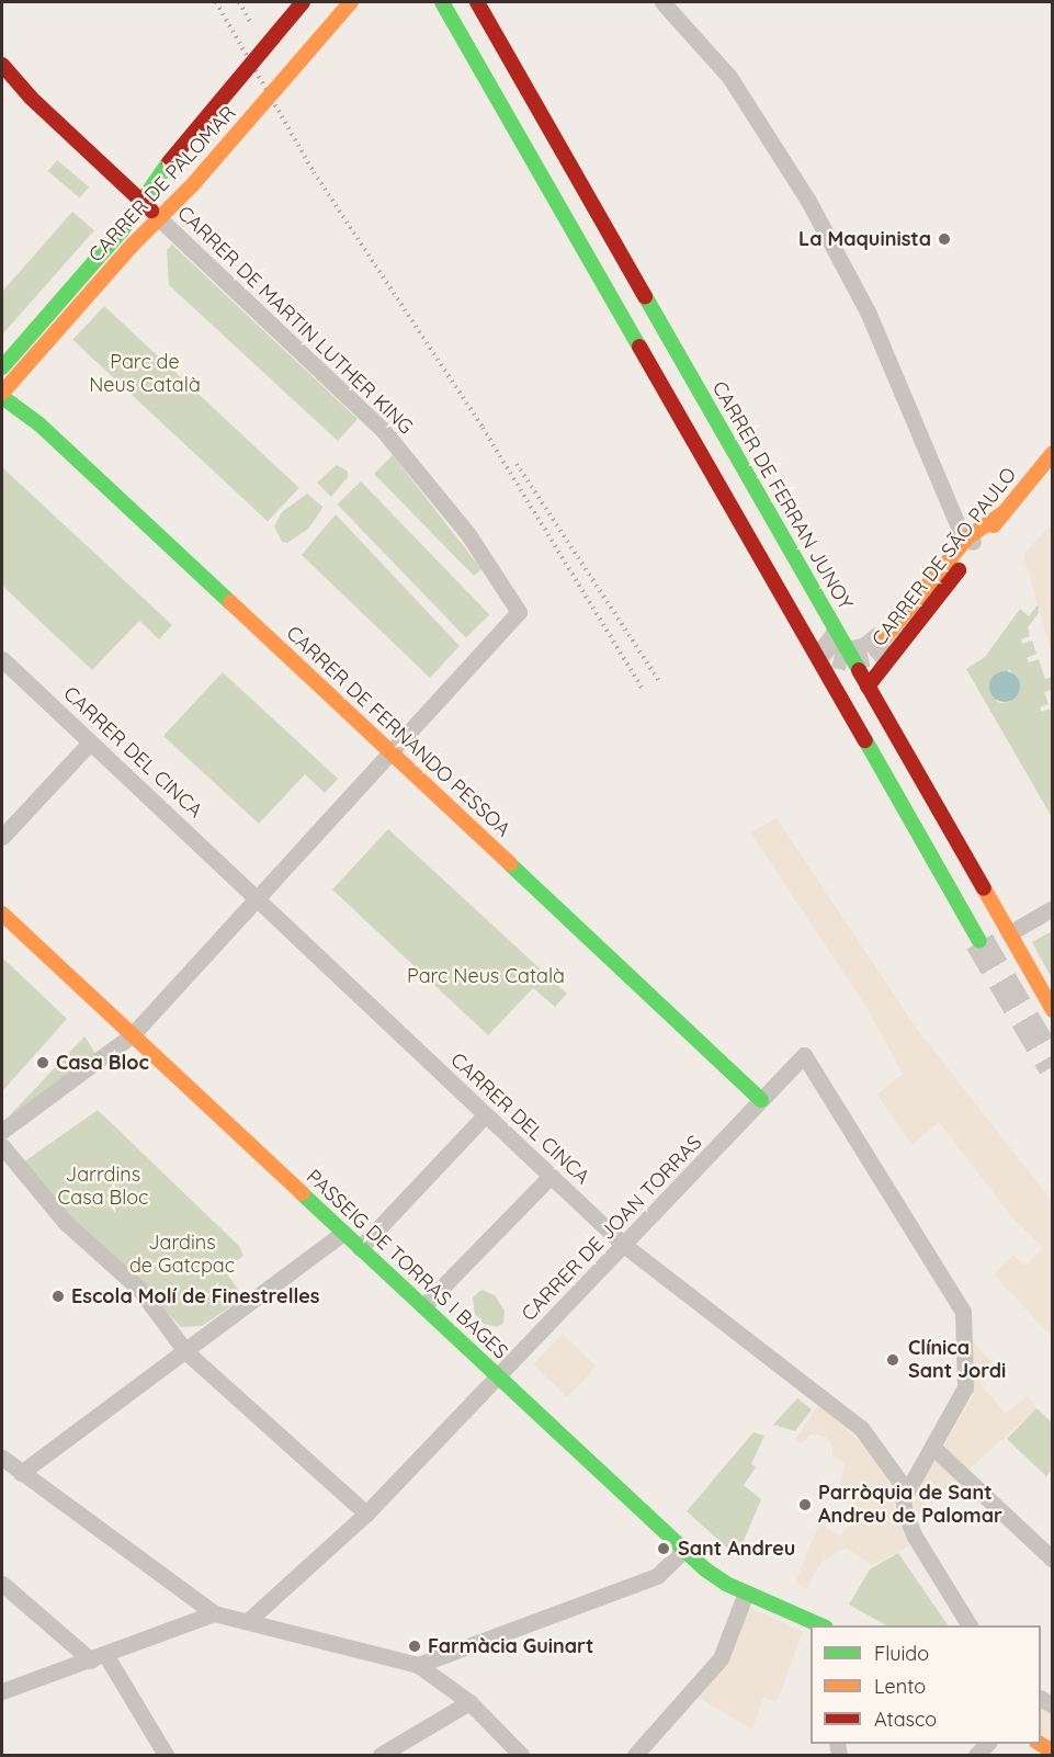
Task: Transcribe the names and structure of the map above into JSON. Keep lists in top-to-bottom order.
{
  "streets": {
    "main road": [
      "CARRER DE PALOMAR",
      "CARRER DE FERRAN JUNOY",
      "CARRER DE SÃO PAULO",
      "CARRER DE FERNANDO PESSOA",
      "PASSEIG DE TORRAS I BAGES"
    ],
    "street": ["CARRER DE MARTIN LUTHER KING", "CARRER DEL CINCA", "CARRER DE JOAN TORRAS"]
  },
  "crossings": [
    ["CARRER DE PALOMAR", "CARRER DE MARTIN LUTHER KING"],
    ["CARRER DE PALOMAR", "CARRER DE FERNANDO PESSOA"],
    ["CARRER DE MARTIN LUTHER KING", "CARRER DE FERNANDO PESSOA"],
    ["CARRER DE FERRAN JUNOY", "CARRER DE SÃO PAULO"],
    ["CARRER DE FERNANDO PESSOA", "CARRER DE JOAN TORRAS"],
    ["CARRER DEL CINCA", "CARRER DE JOAN TORRAS"],
    ["CARRER DE JOAN TORRAS", "PASSEIG DE TORRAS I BAGES"]
  ],
  "parks": [
    "Parc de Neus Català",
    "Parc Neus Català",
    "Jarrdins Casa Bloc",
    "Jardins de Gatcpac"
  ],
  "places": [
    "La Maquinista",
    "Casa Bloc",
    "Escola Molí de Finestrelles",
    "Clínica Sant Jordi",
    "Parròquia de Sant Andreu de Palomar",
    "Sant Andreu",
    "Farmàcia Guinart"
  ],
  "legend": ["Fluido", "Lento", "Atasco"]
}
